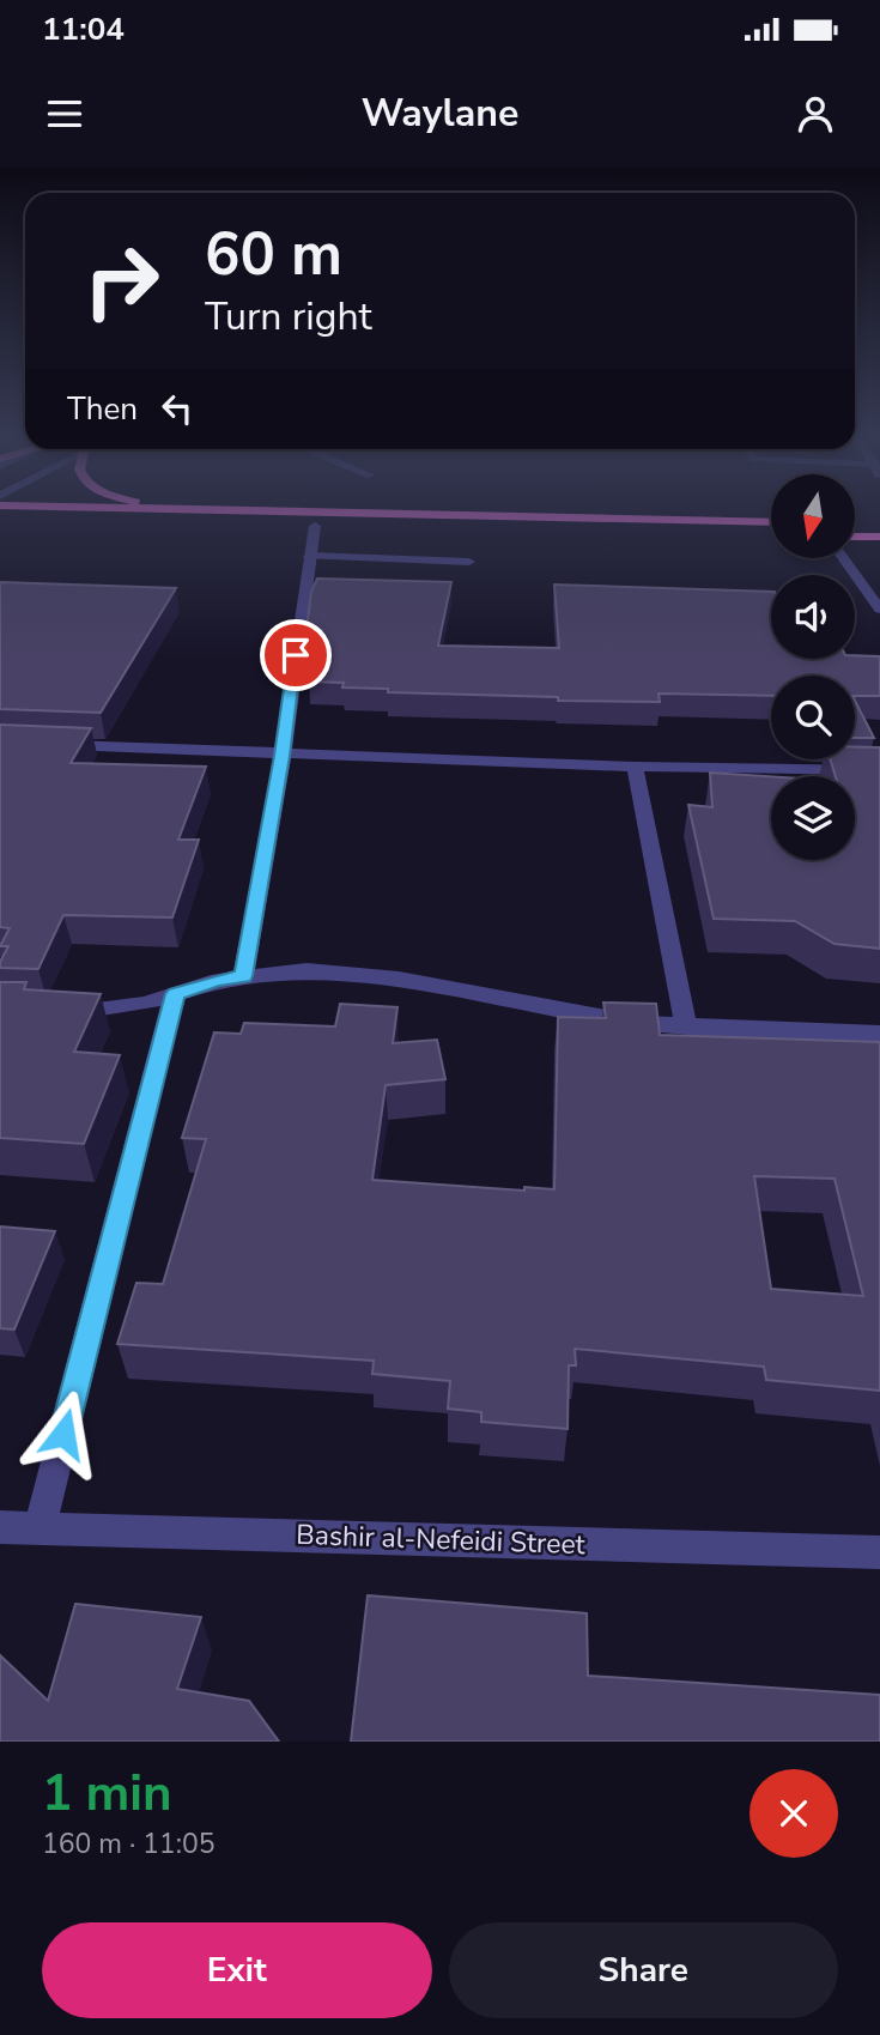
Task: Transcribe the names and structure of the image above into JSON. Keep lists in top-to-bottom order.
{
  "streets": {
    "street": ["Bashir al-Nefeidi Street"]
  },
  "north": "bottom",
  "page": {
    "status": "11:04",
    "header": "Waylane",
    "turn": ["60 m", "Turn right"],
    "then": "Then",
    "heading": ["1 min", "160 m · 11:05"],
    "buttons": ["Exit", "Share"]
  }
}
